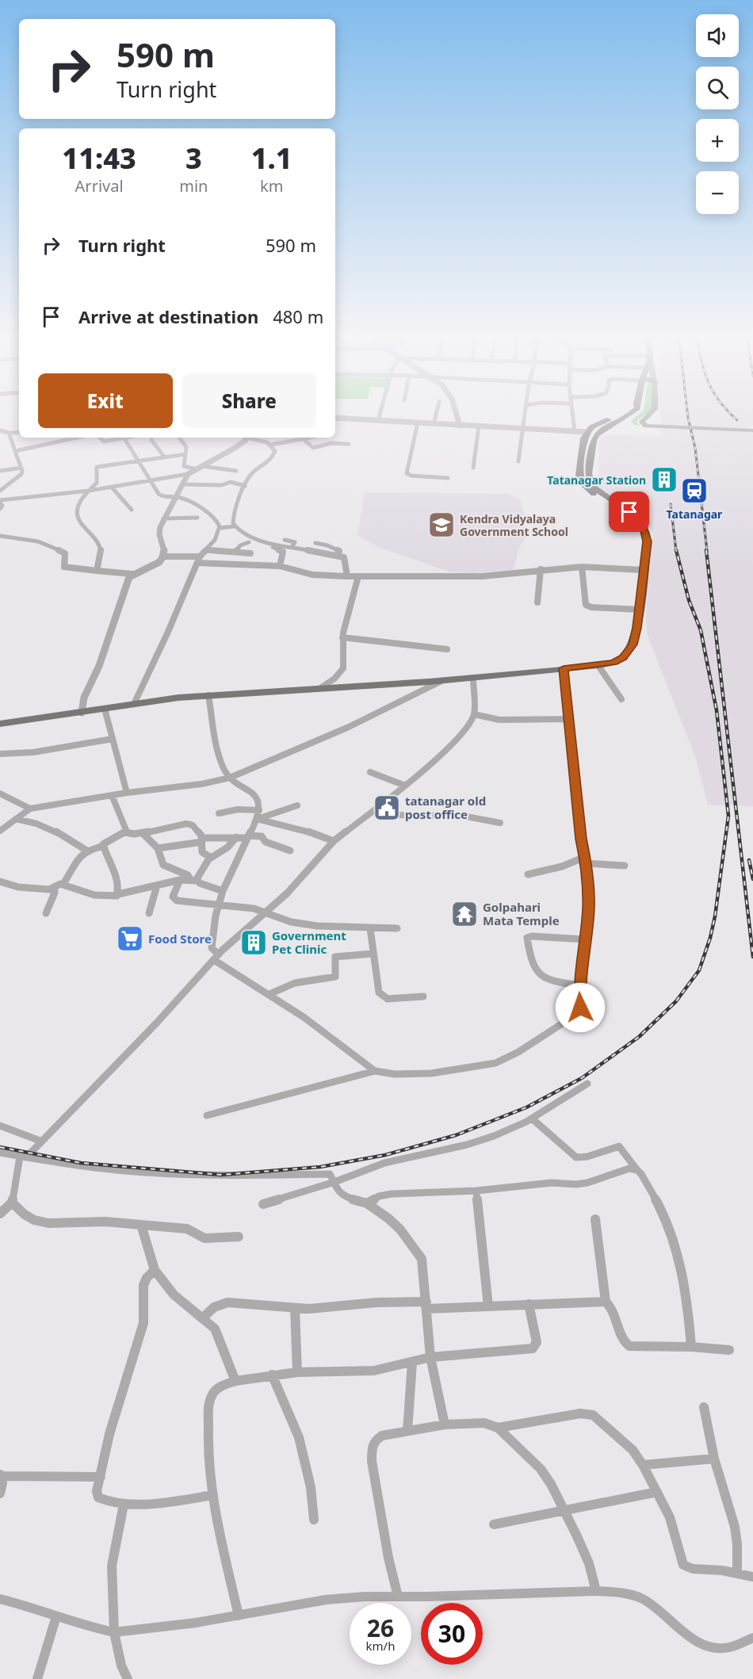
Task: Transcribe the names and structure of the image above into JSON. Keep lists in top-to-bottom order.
{
  "places": {
    "building": ["Tatanagar Station", "Government Pet Clinic"],
    "station": ["Tatanagar"],
    "school or university": ["Kendra Vidyalaya Government School"],
    "public building": ["tatanagar old post office"],
    "temple": ["Golpahari Mata Temple"],
    "supermarket": ["Food Store"]
  },
  "page": {
    "map_buttons": ["+", "−"],
    "turn": ["590 m", "Turn right"],
    "eta": [
      "11:43",
      "Arrival",
      "3",
      "min",
      "1.1",
      "km"
    ],
    "list": [
      {
        "name": "Turn right",
        "value": "590 m"
      },
      {
        "name": "Arrive at destination",
        "value": "480 m"
      }
    ],
    "buttons": ["Exit", "Share"],
    "speed": "26 km/h",
    "limit": "30"
  }
}
